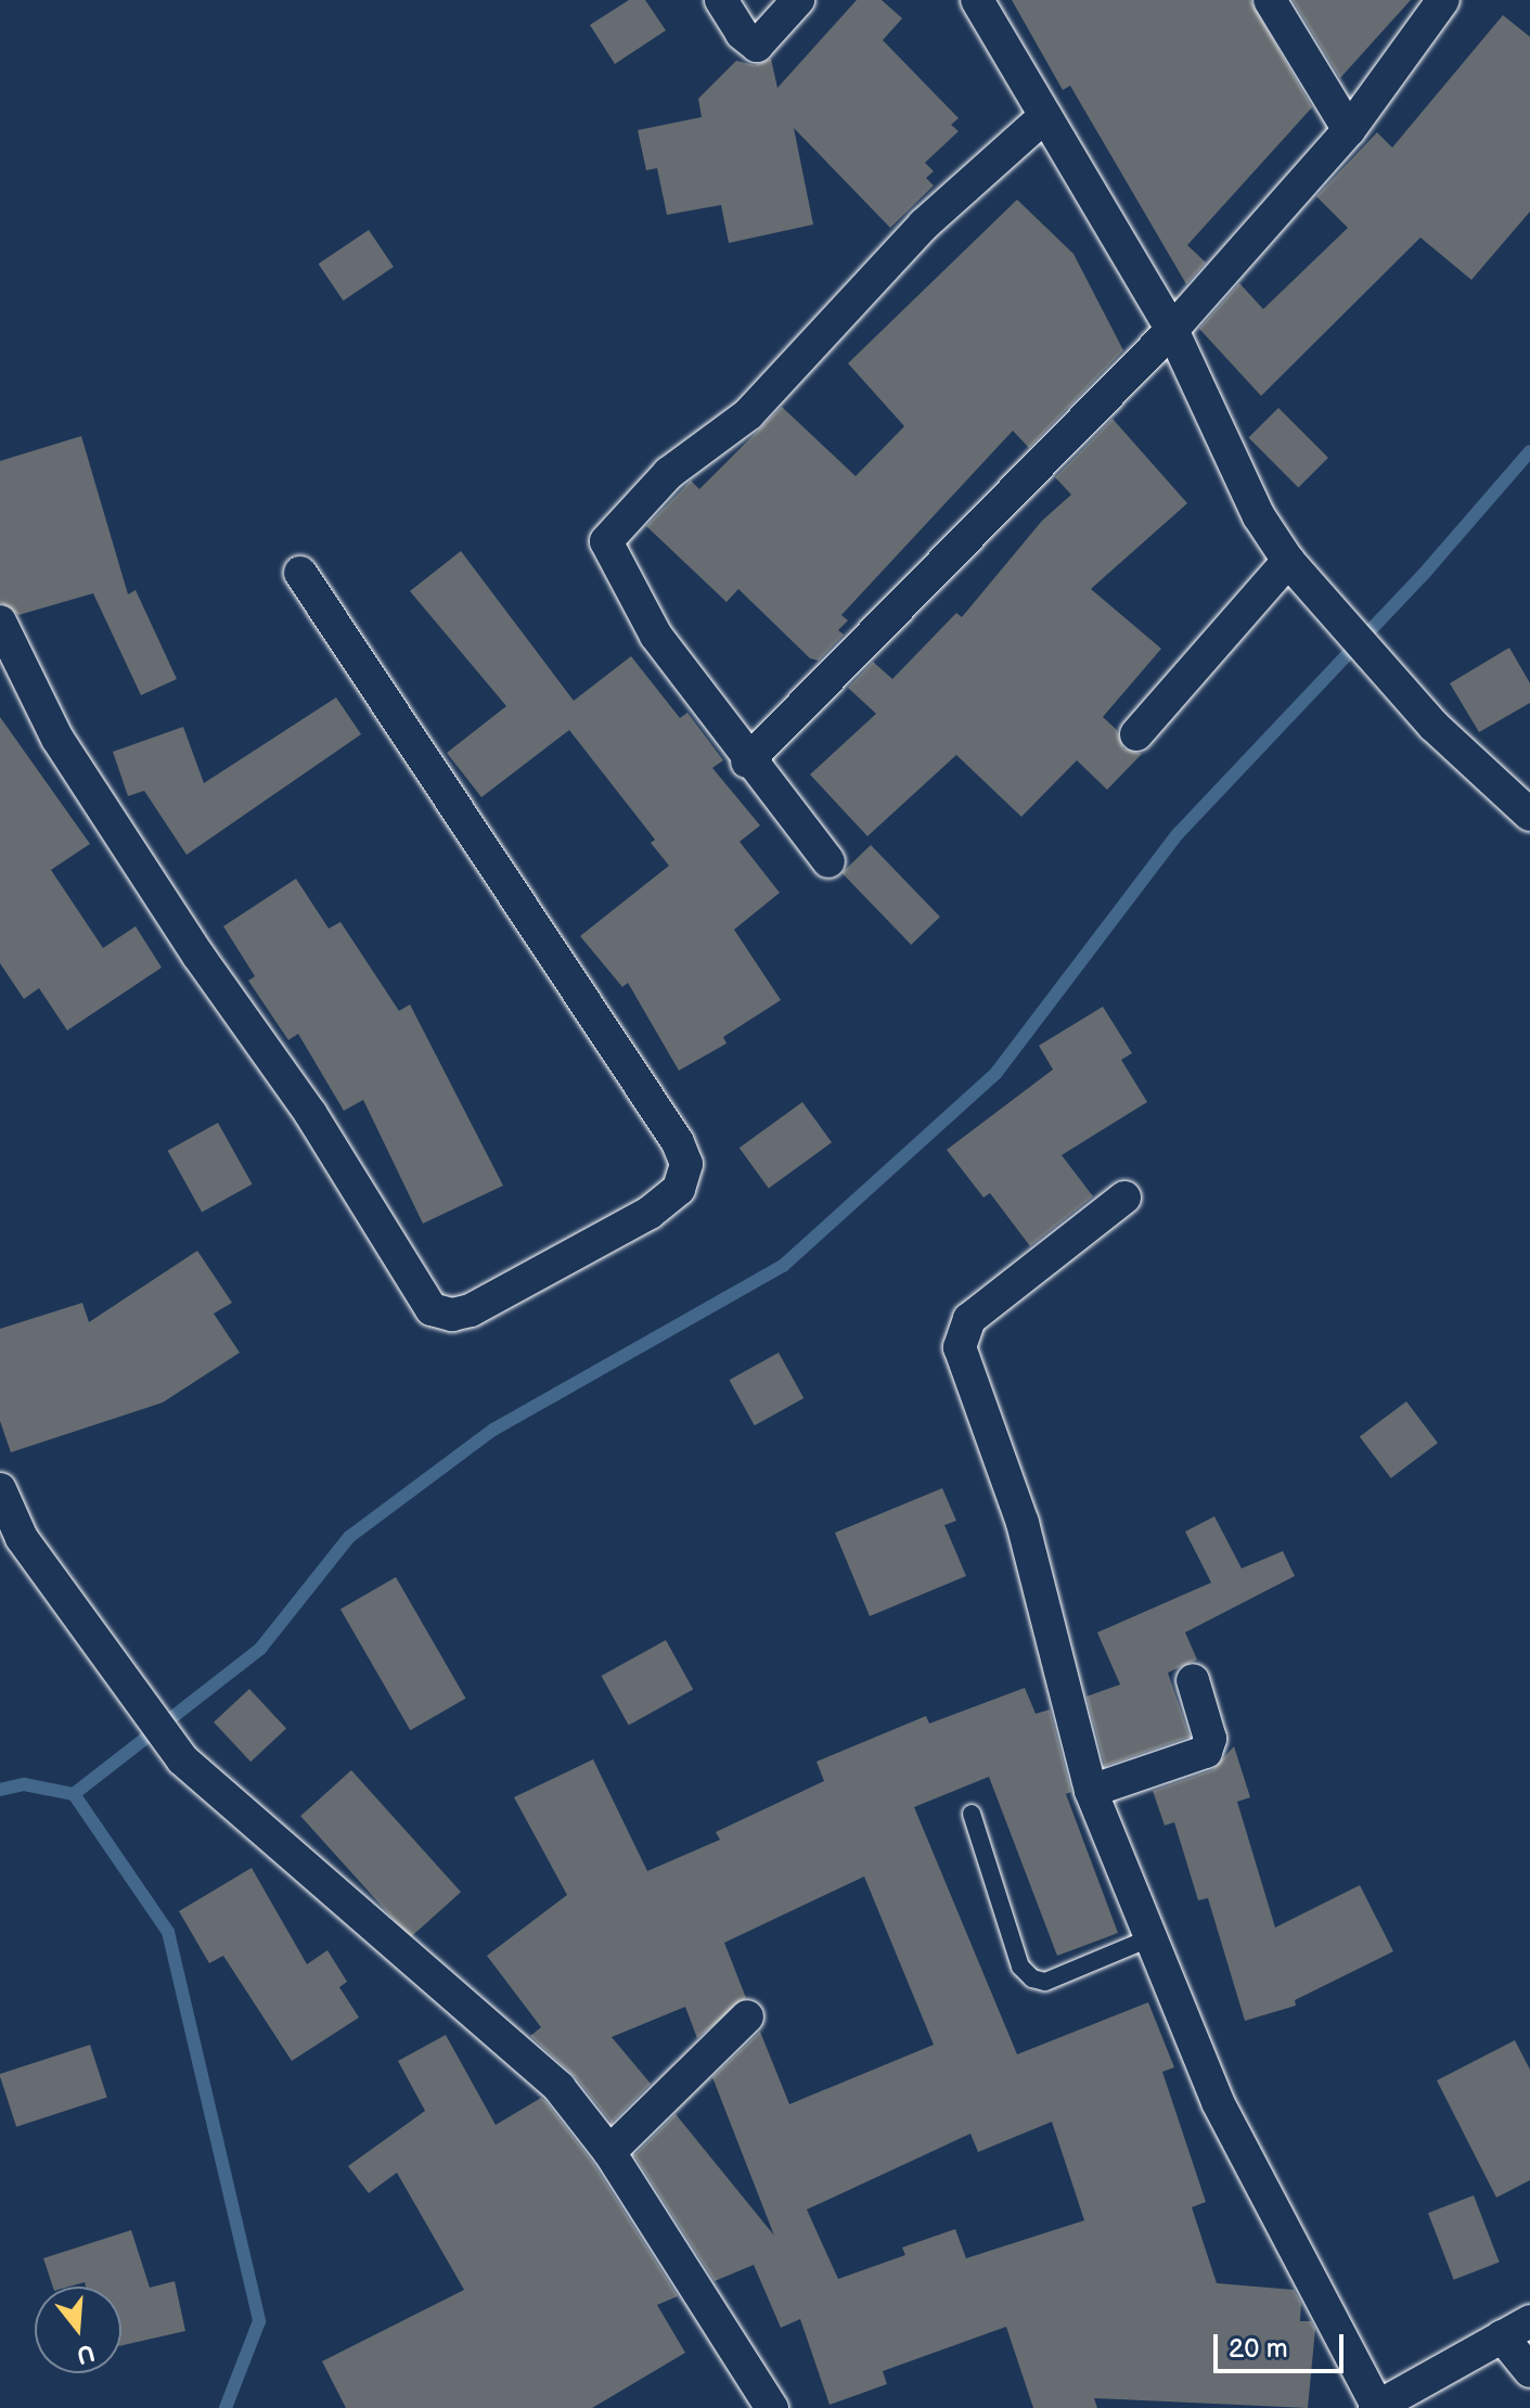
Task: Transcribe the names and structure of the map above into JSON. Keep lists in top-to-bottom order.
{
  "scale_bar": "20 m",
  "north": "bottom"
}
